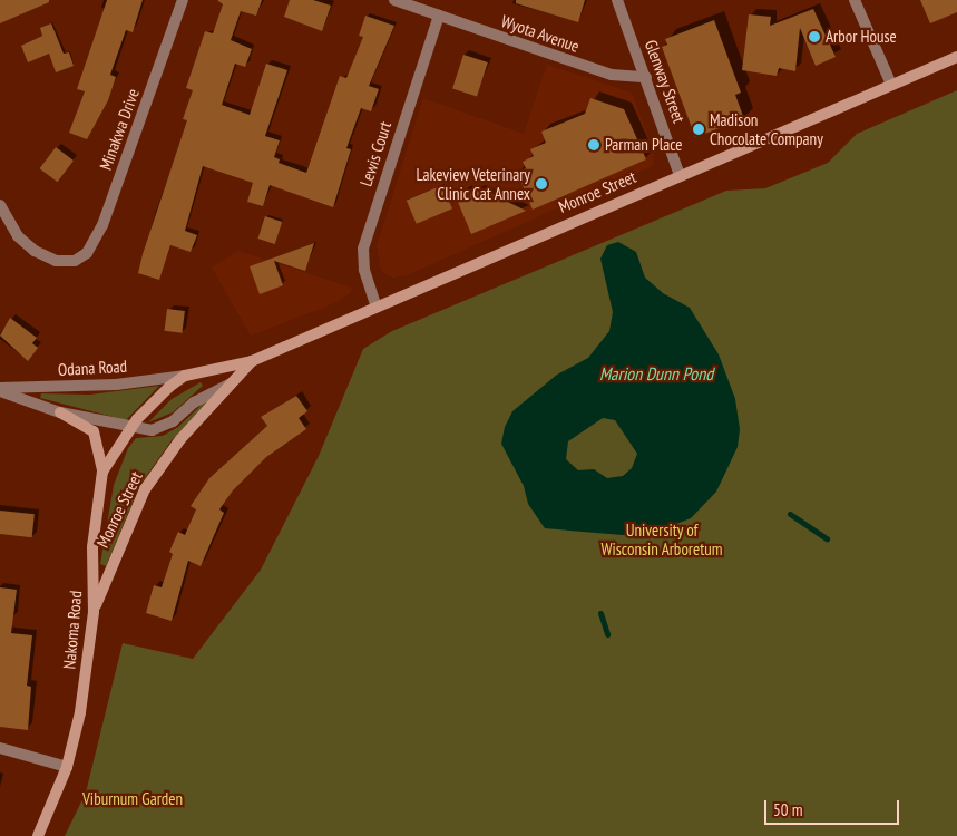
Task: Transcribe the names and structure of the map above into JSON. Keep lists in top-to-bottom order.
{
  "streets": {
    "main road": ["Monroe Street", "Nakoma Road"],
    "street": [
      "Wyota Avenue",
      "Glenway Street",
      "Minakwa Drive",
      "Lewis Court",
      "Odana Road"
    ]
  },
  "crossings": [
    ["Wyota Avenue", "Glenway Street"],
    ["Wyota Avenue", "Lewis Court"],
    ["Glenway Street", "Monroe Street"],
    ["Lewis Court", "Monroe Street"],
    ["Monroe Street", "Odana Road"],
    ["Monroe Street", "Nakoma Road"],
    ["Odana Road", "Nakoma Road"]
  ],
  "water": ["Marion Dunn Pond"],
  "parks": ["University of Wisconsin Arboretum", "Viburnum Garden"],
  "places": [
    "Arbor House",
    "Madison Chocolate Company",
    "Parman Place",
    "Lakeview Veterinary Clinic Cat Annex"
  ],
  "scale_bar": "50 m"
}
